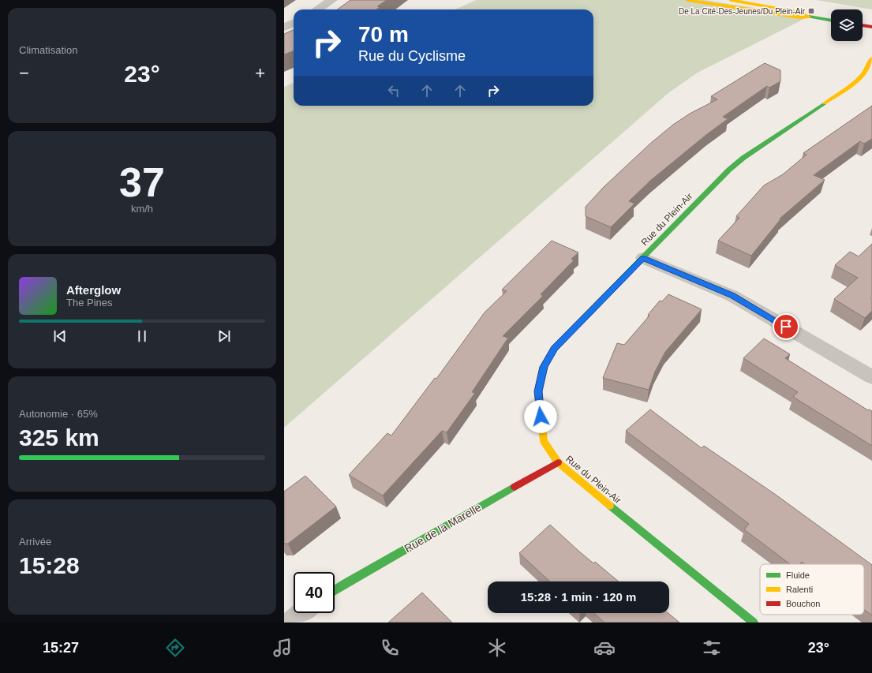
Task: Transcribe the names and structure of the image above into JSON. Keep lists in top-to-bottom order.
{
  "streets": {
    "street": ["Rue du Plein-Air", "Rue de la Marelle"]
  },
  "crossings": [
    ["Rue du Plein-Air", "Rue de la Marelle"]
  ],
  "places": {
    "transit": ["De La Cité-Des-Jeunes/Du Plein-Air"]
  },
  "legend": ["Fluide", "Ralenti", "Bouchon"],
  "page": {
    "tile": [
      "Climatisation",
      ["37", "km/h"],
      ["Autonomie · 65%", "325 km"],
      ["Arrivée", "15:28"]
    ],
    "turn": ["70 m", "Rue du Cyclisme"],
    "heat": ["−", "23°", "+"],
    "song": ["Afterglow", "The Pines"],
    "limit": "40",
    "trip": "15:28 · 1 min · 120 m",
    "tabs": ["15:27", "23°"]
  }
}
